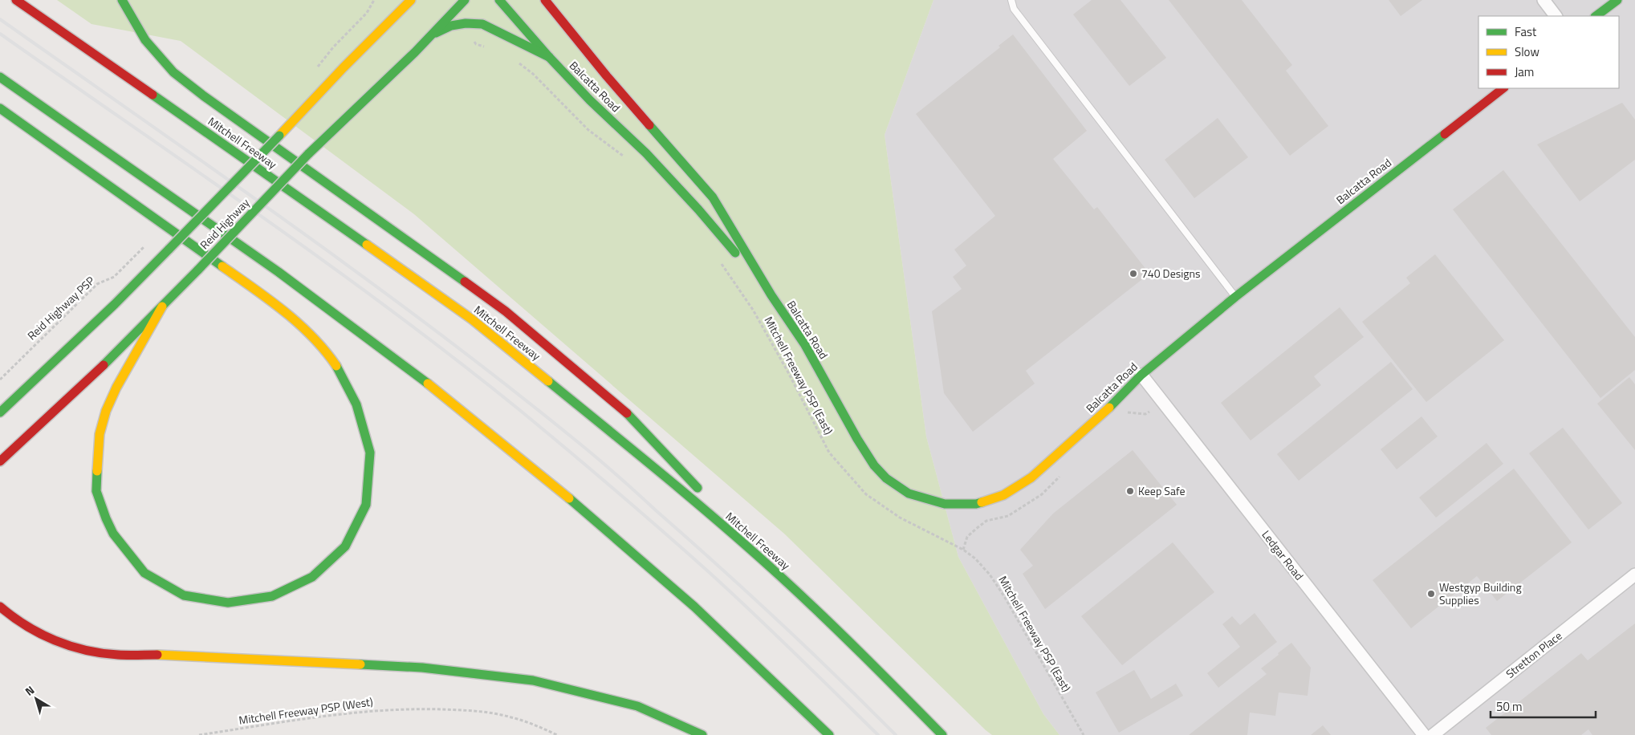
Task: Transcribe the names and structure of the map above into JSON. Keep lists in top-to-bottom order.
{
  "streets": {
    "main road": ["Balcatta Road", "Mitchell Freeway", "Reid Highway"],
    "street": ["Ledgar Road", "Stretton Place"],
    "path": ["Reid Highway PSP", "Mitchell Freeway PSP (East)", "Mitchell Freeway PSP (West)"]
  },
  "crossings": [
    ["Balcatta Road", "Ledgar Road"]
  ],
  "places": ["740 Designs", "Keep Safe", "Westgyp Building Supplies"],
  "legend": ["Fast", "Slow", "Jam"],
  "scale_bar": "50 m",
  "north": "top left"
}
